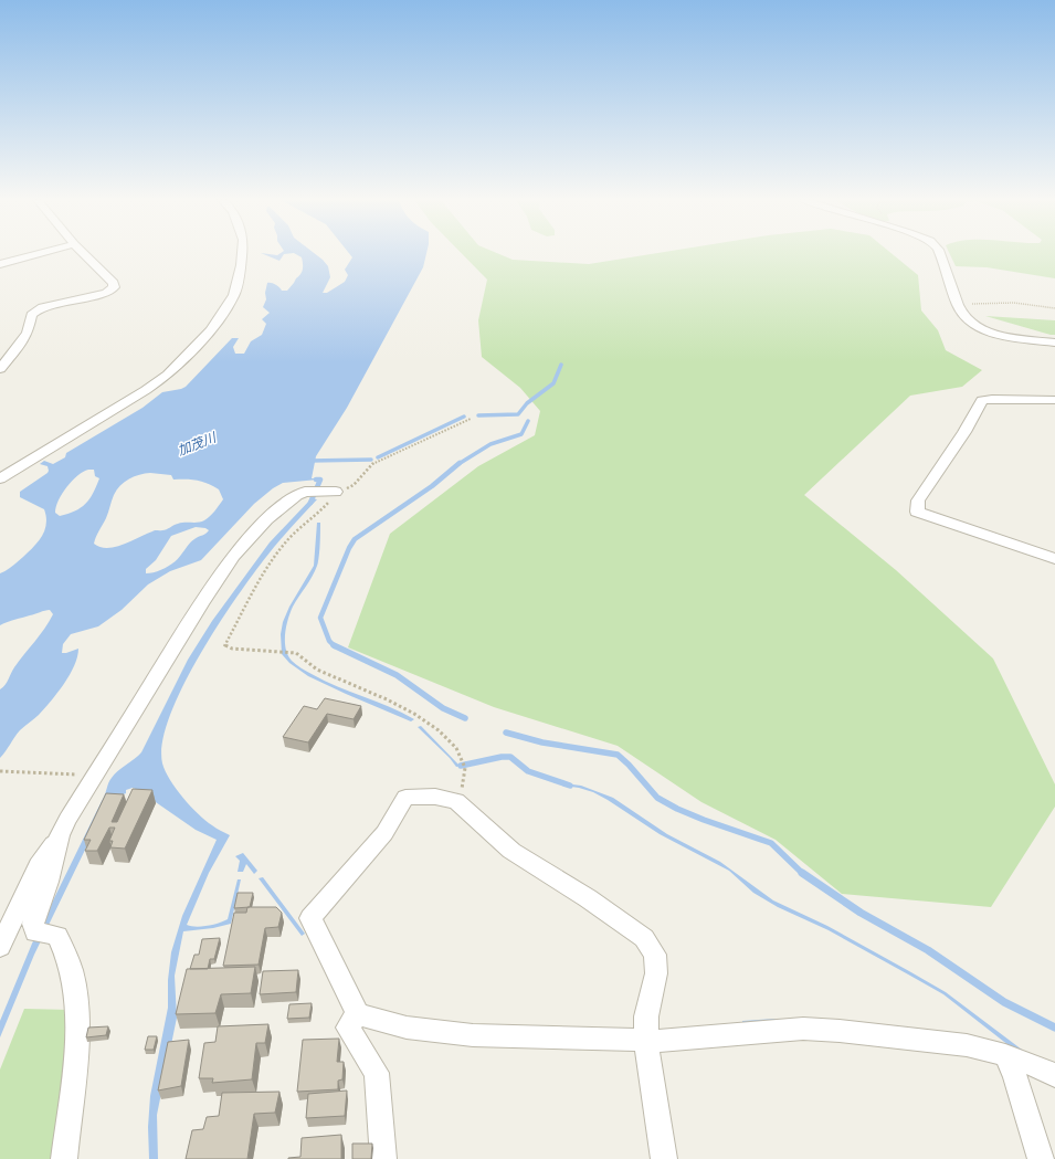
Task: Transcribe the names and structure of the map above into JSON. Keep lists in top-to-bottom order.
{
  "water": ["加茂川"]
}
